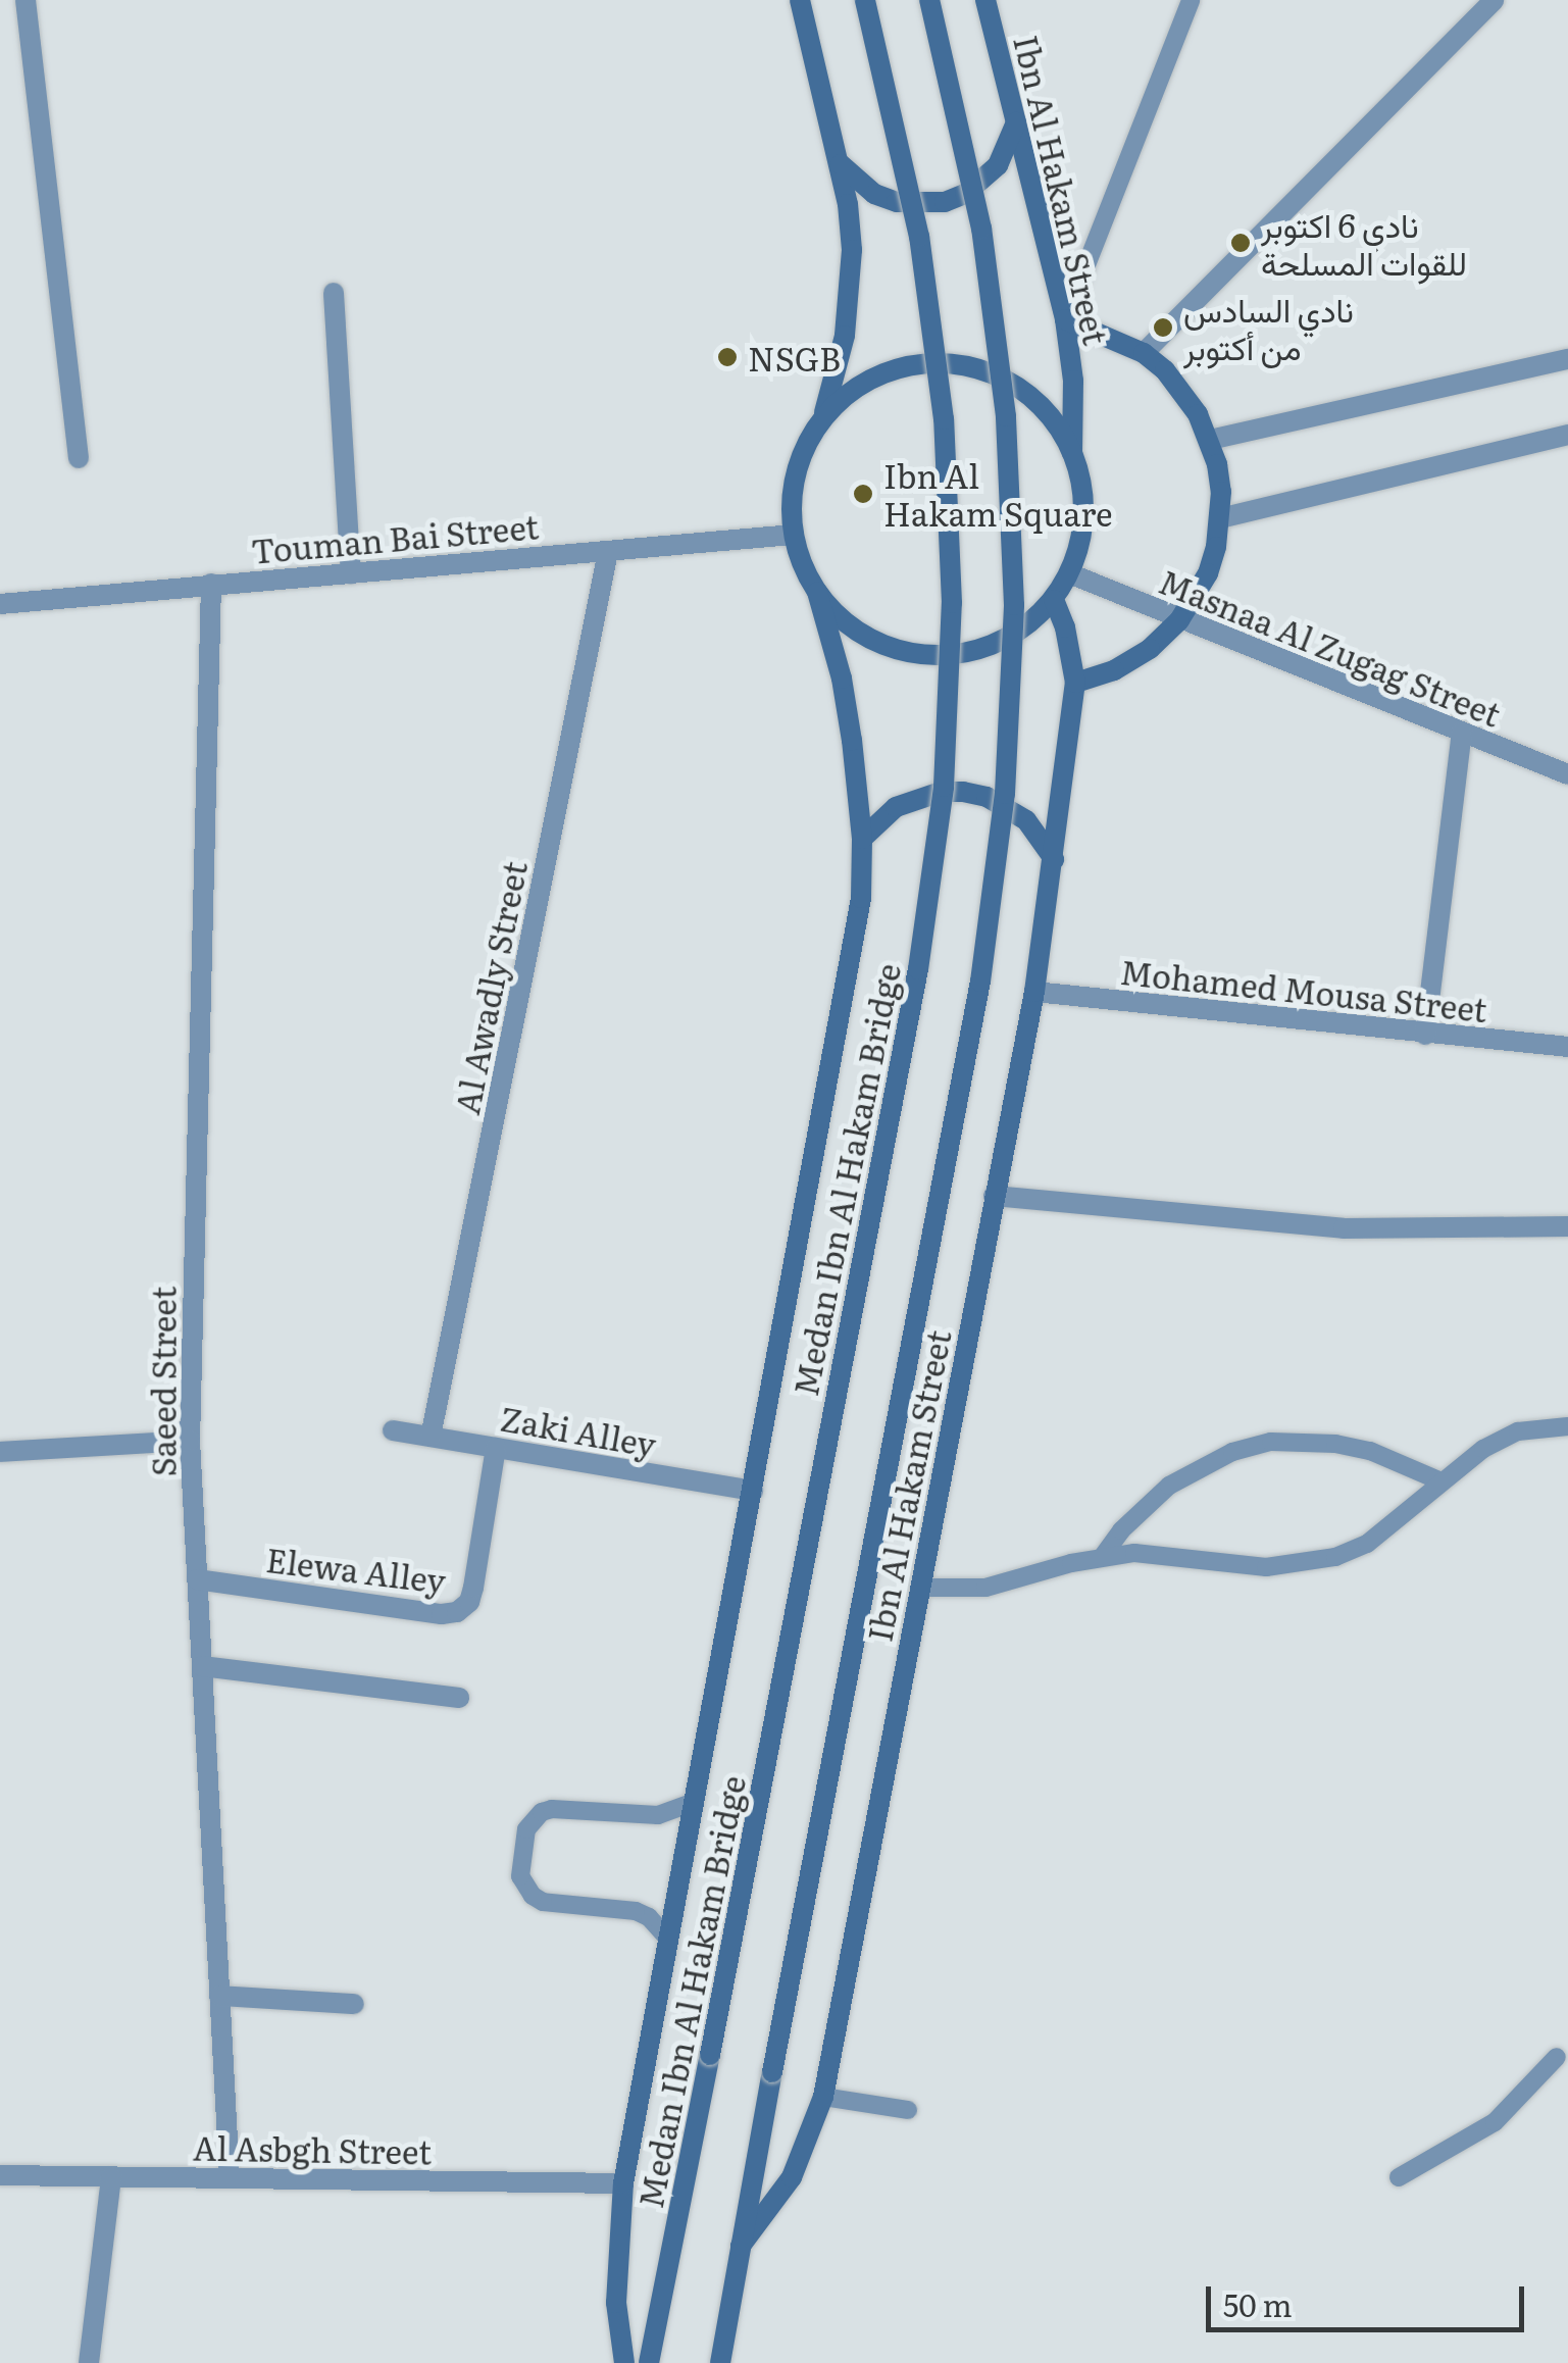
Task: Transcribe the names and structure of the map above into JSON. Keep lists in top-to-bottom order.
{
  "streets": {
    "main road": ["Ibn Al Hakam Street", "Medan Ibn Al Hakam Bridge"],
    "street": [
      "Touman Bai Street",
      "Masnaa Al Zugag Street",
      "Al Awadly Street",
      "Mohamed Mousa Street",
      "Saeed Street",
      "Zaki Alley",
      "Elewa Alley",
      "Al Asbgh Street"
    ]
  },
  "crossings": [
    ["Ibn Al Hakam Street", "Touman Bai Street"],
    ["Ibn Al Hakam Street", "Masnaa Al Zugag Street"],
    ["Ibn Al Hakam Street", "Mohamed Mousa Street"],
    ["Touman Bai Street", "Masnaa Al Zugag Street"],
    ["Touman Bai Street", "Al Awadly Street"],
    ["Touman Bai Street", "Saeed Street"],
    ["Al Awadly Street", "Zaki Alley"],
    ["Saeed Street", "Elewa Alley"],
    ["Saeed Street", "Al Asbgh Street"],
    ["Zaki Alley", "Elewa Alley"]
  ],
  "places": [
    "نادي 6 اكتوبر للقوات المسلحة",
    "نادي السادس من أكتوبر",
    "NSGB",
    "Ibn Al Hakam Square"
  ],
  "scale_bar": "50 m"
}
